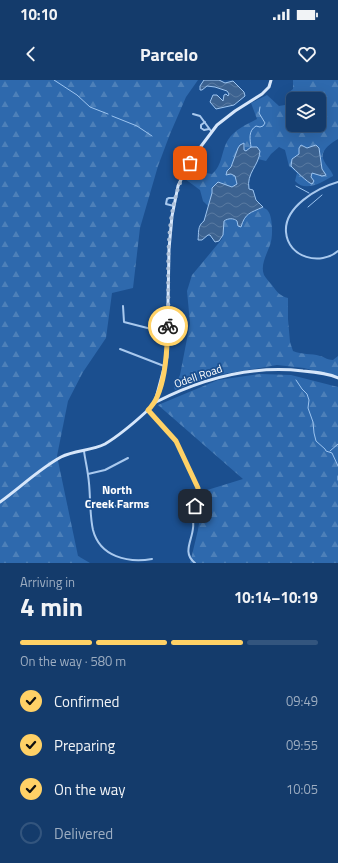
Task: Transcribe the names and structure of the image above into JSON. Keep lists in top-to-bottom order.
{
  "streets": {
    "street": ["Odell Road"]
  },
  "districts": ["North Creek Farms"],
  "page": {
    "status": "10:10",
    "header": "Parcelo",
    "heading": ["4 min", "Arriving in", "10:14–10:19"],
    "bar": "On the way · 580 m",
    "list": [
      ["Confirmed", "09:49"],
      ["Preparing", "09:55"],
      ["On the way", "10:05"],
      "Delivered"
    ]
  }
}
